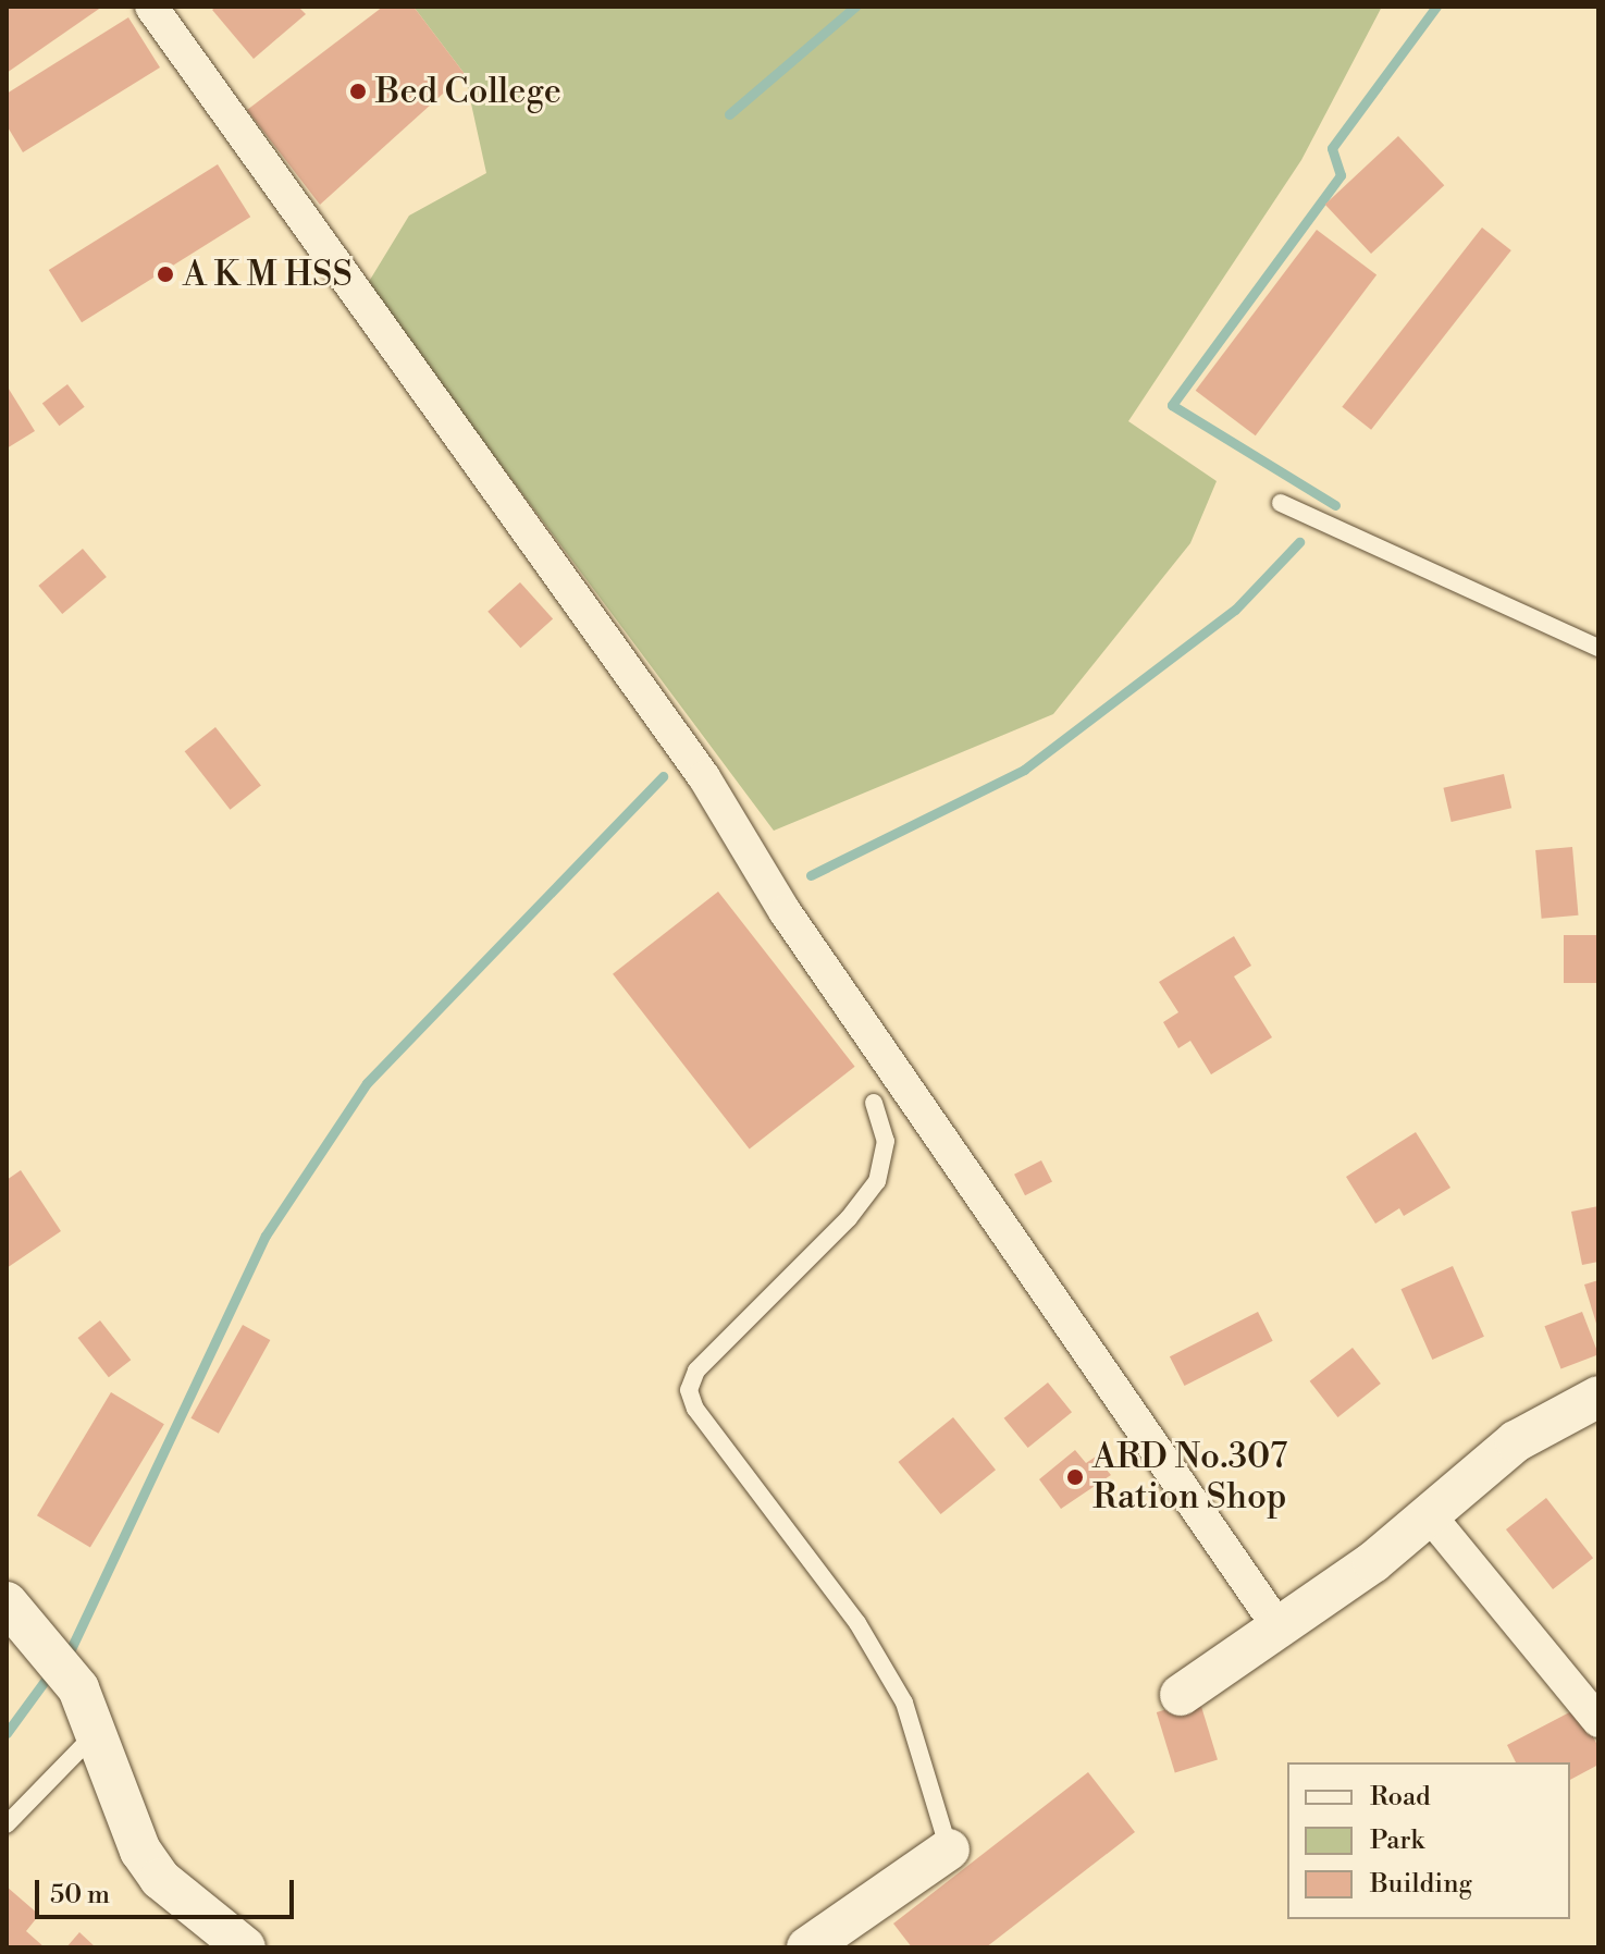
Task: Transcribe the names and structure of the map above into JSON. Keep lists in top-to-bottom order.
{
  "places": ["Bed College", "A K M HSS", "ARD No.307 Ration Shop"],
  "legend": ["Road", "Park", "Building"],
  "scale_bar": "50 m"
}
